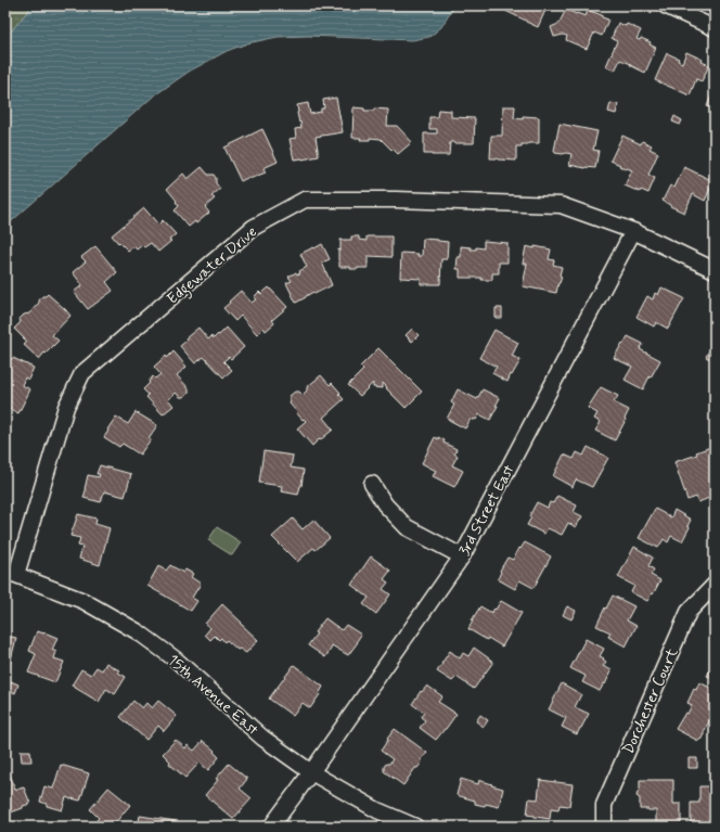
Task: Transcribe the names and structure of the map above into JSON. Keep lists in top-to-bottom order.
{
  "streets": {
    "street": [
      "Edgewater Drive",
      "3rd Street East",
      "15th Avenue East",
      "Dorchester Court"
    ]
  },
  "crossings": [
    ["Edgewater Drive", "3rd Street East"],
    ["Edgewater Drive", "15th Avenue East"],
    ["3rd Street East", "15th Avenue East"]
  ]
}
